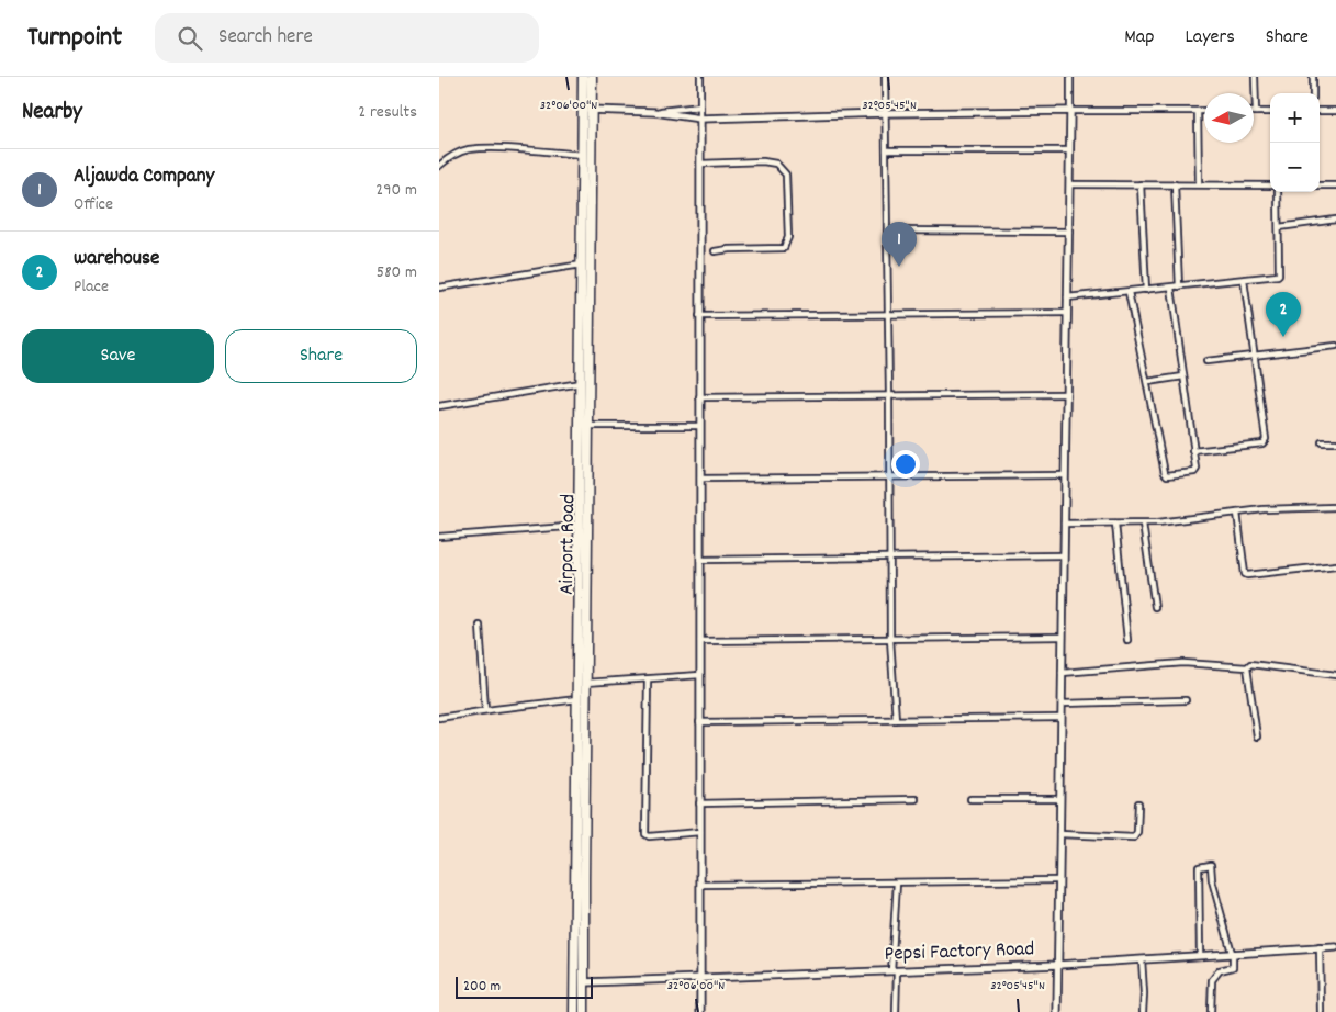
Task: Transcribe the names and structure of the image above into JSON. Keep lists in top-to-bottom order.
{
  "streets": {
    "highway": ["Airport Road"],
    "street": ["Pepsi Factory Road"]
  },
  "crossings": [
    ["Airport Road", "Pepsi Factory Road"]
  ],
  "scale_bar": "200 m",
  "north": "left",
  "page": {
    "header": "Turnpoint",
    "search": "Search here",
    "nav": ["Map", "Layers", "Share"],
    "heading": ["Nearby", "2 results"],
    "map_buttons": ["+", "−"],
    "list": [
      {
        "mark": "1",
        "name": "Aljawda Company",
        "note": "Office",
        "value": "290 m"
      },
      {
        "mark": "2",
        "name": "warehouse",
        "note": "Place",
        "value": "580 m"
      }
    ],
    "pins": ["1", "2"],
    "buttons": ["Save", "Share"],
    "scale": "200 m"
  },
  "coordinates": ["32°06'00\"N", "32°05'45\"N"]
}
